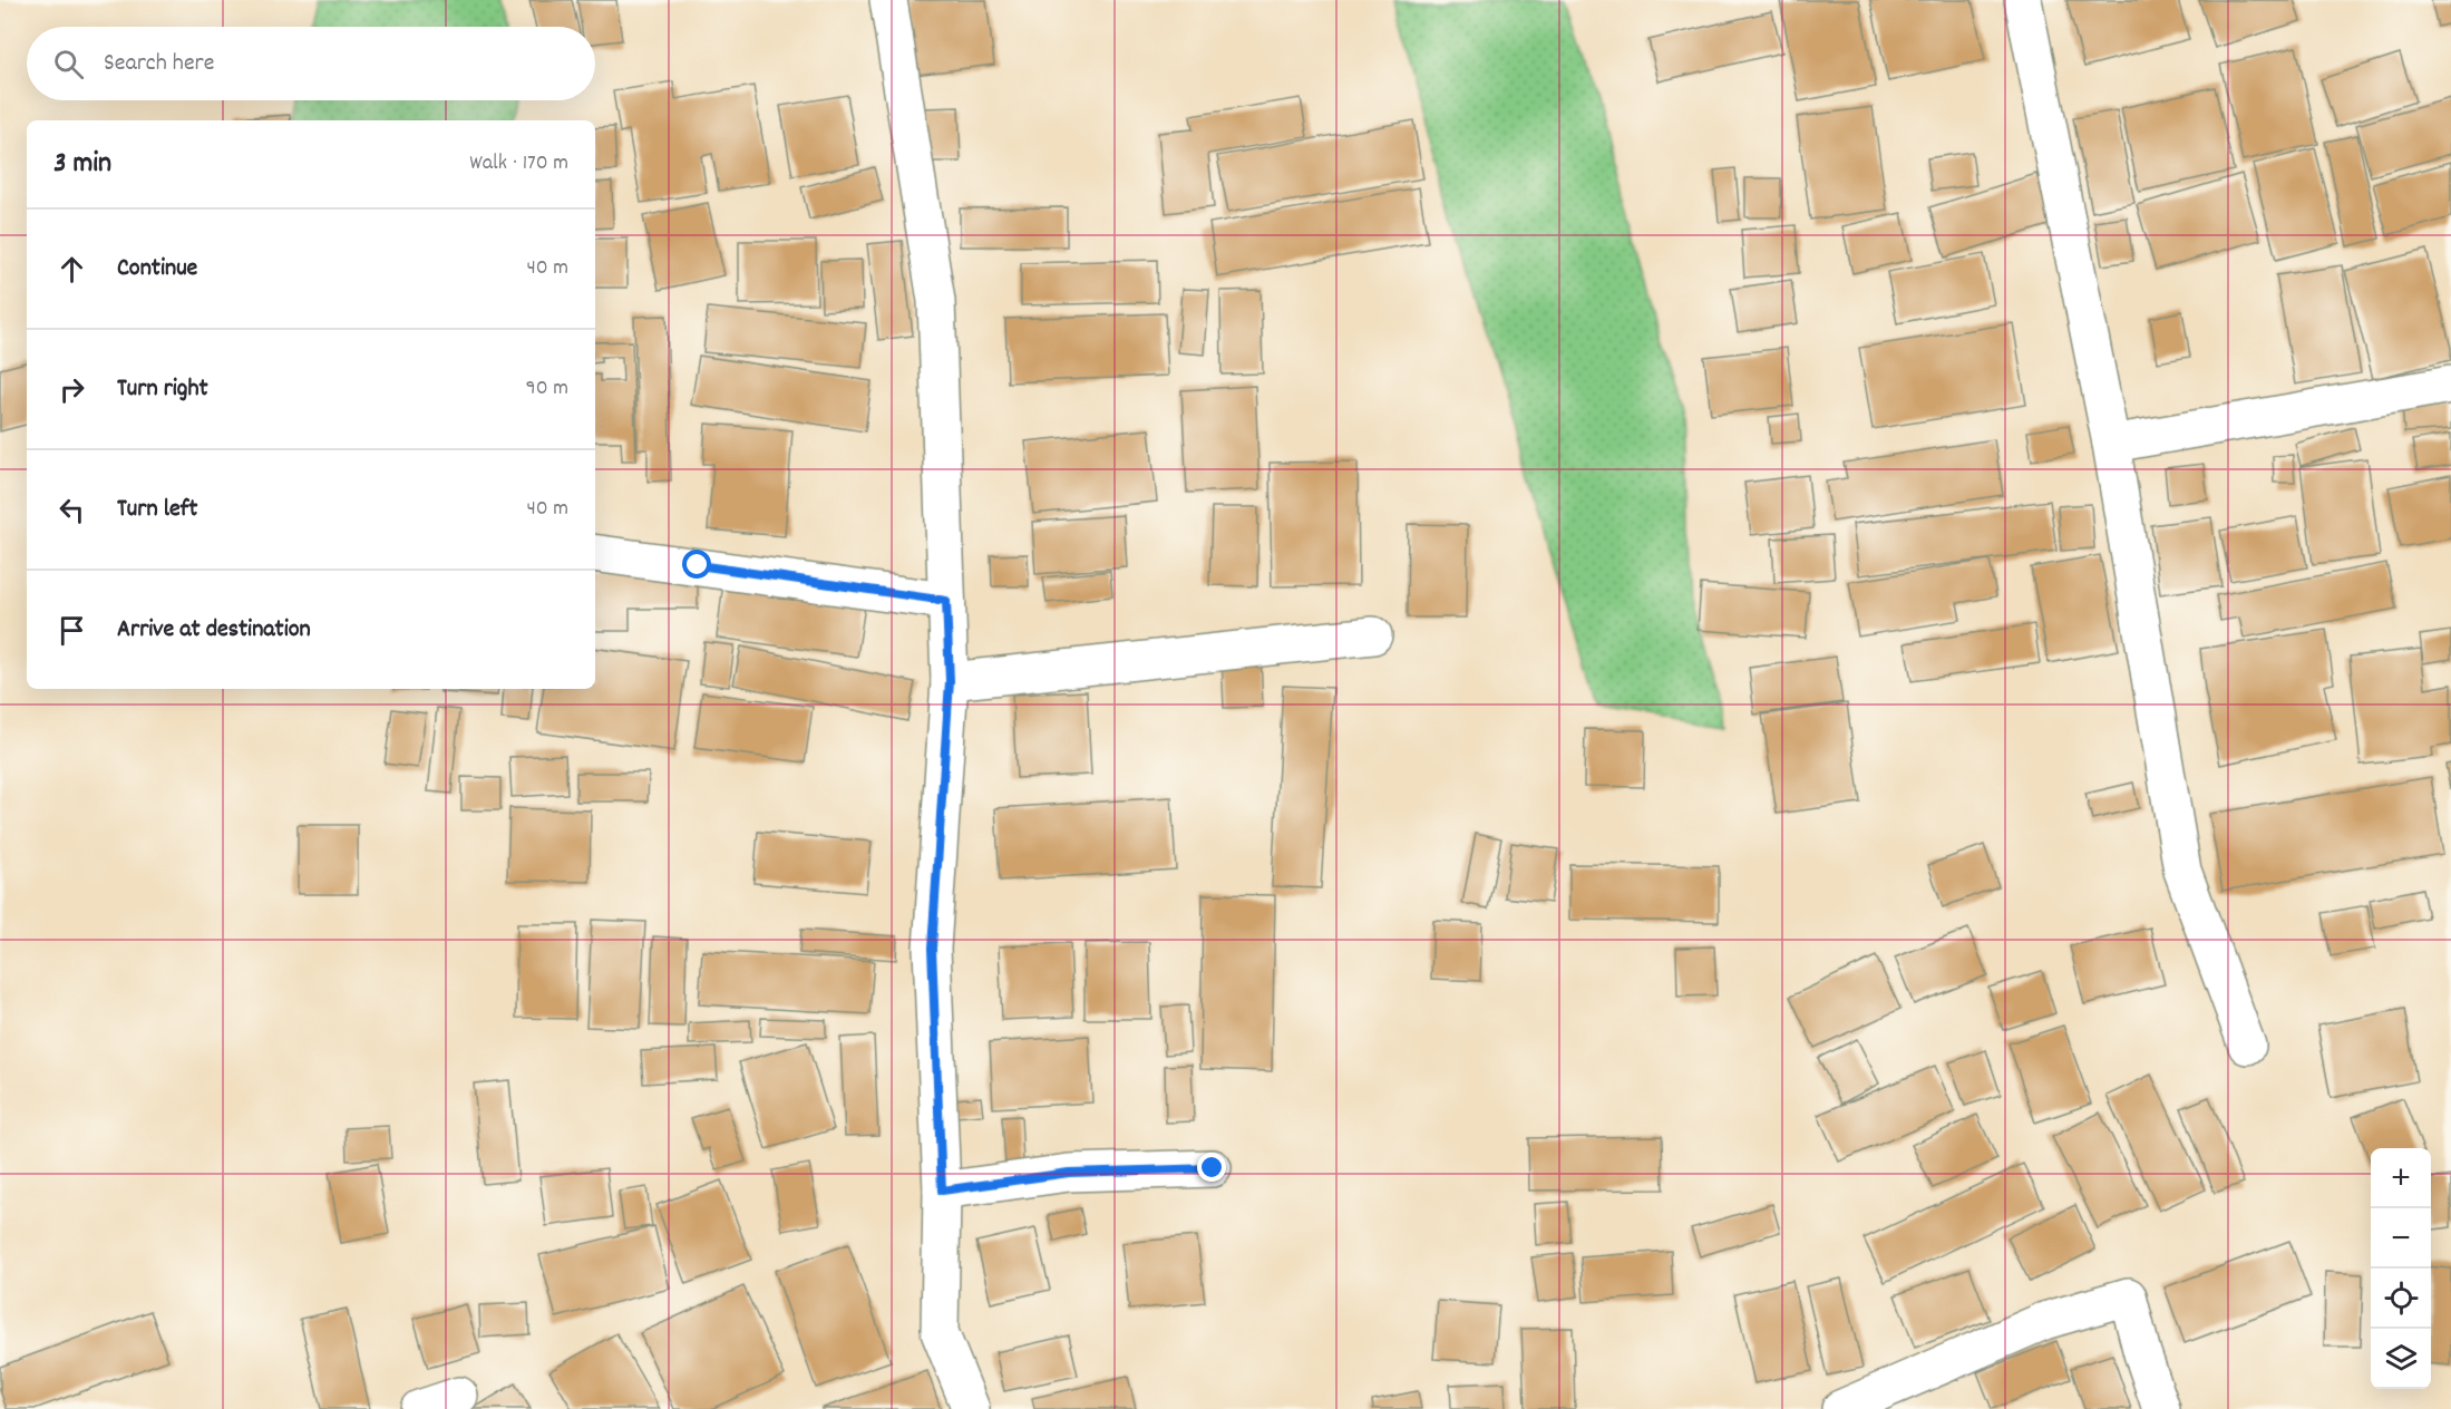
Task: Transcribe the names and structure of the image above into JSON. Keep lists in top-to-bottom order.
{
  "page": {
    "search": "Search here",
    "heading": ["3 min", "Walk · 170 m"],
    "list": [
      ["Continue", "40 m"],
      ["Turn right", "90 m"],
      ["Turn left", "40 m"],
      "Arrive at destination"
    ],
    "map_buttons": ["+", "−"]
  }
}
